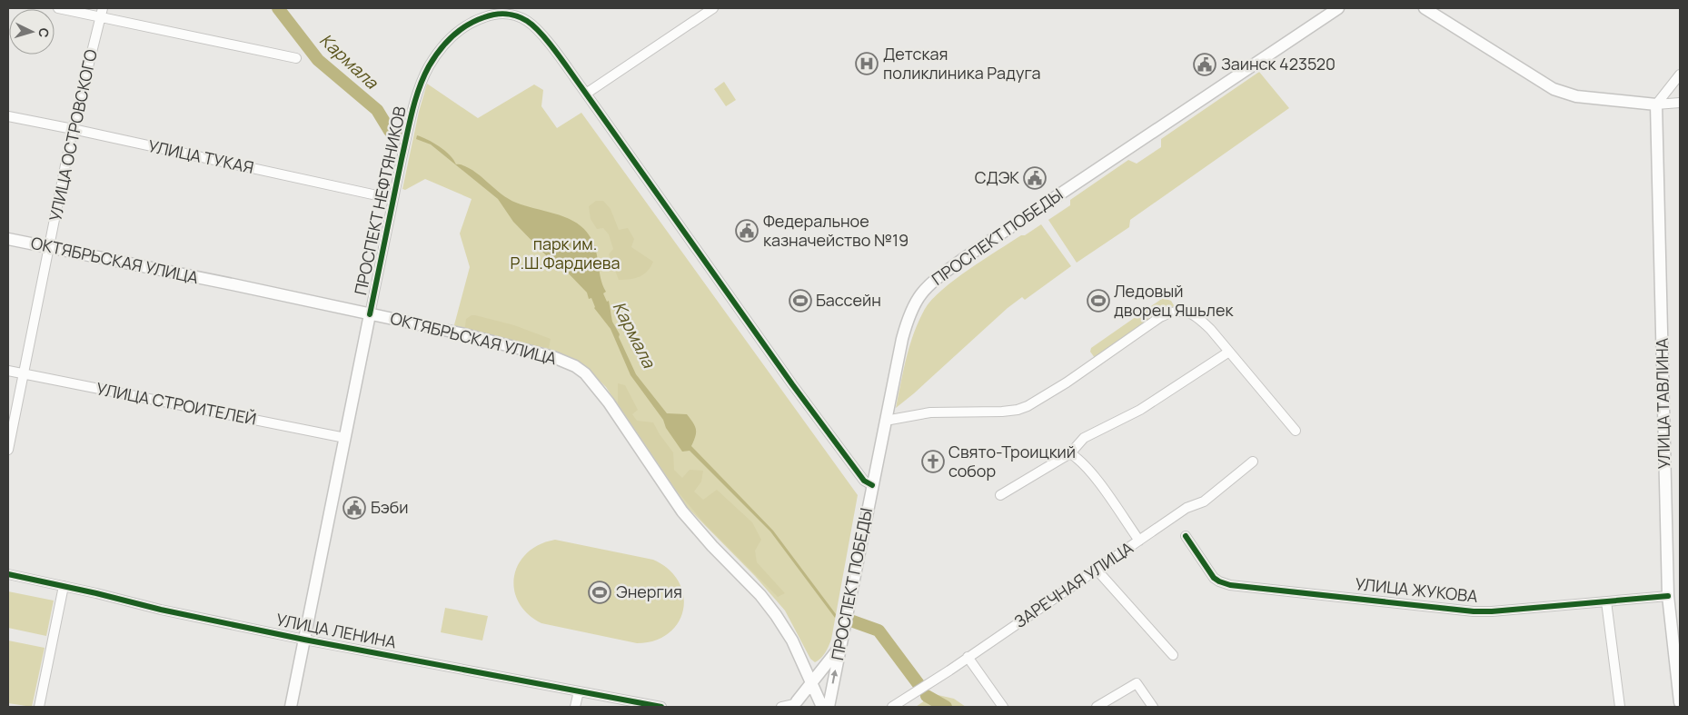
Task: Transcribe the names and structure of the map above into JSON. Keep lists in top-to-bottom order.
{
  "streets": {
    "main road": [
      "ПРОСПЕКТ НЕФТЯНИКОВ",
      "ПРОСПЕКТ ПОБЕДЫ",
      "ОКТЯБРЬСКАЯ УЛИЦА",
      "УЛИЦА ТАВЛИНА"
    ],
    "street": [
      "УЛИЦА ОСТРОВСКОГО",
      "УЛИЦА ТУКАЯ",
      "УЛИЦА СТРОИТЕЛЕЙ",
      "ЗАРЕЧНАЯ УЛИЦА",
      "УЛИЦА ЖУКОВА",
      "УЛИЦА ЛЕНИНА"
    ]
  },
  "crossings": [
    ["УЛИЦА ОСТРОВСКОГО", "УЛИЦА ТУКАЯ"],
    ["УЛИЦА ОСТРОВСКОГО", "ОКТЯБРЬСКАЯ УЛИЦА"],
    ["УЛИЦА ОСТРОВСКОГО", "УЛИЦА СТРОИТЕЛЕЙ"],
    ["УЛИЦА ТУКАЯ", "ПРОСПЕКТ НЕФТЯНИКОВ"],
    ["ПРОСПЕКТ НЕФТЯНИКОВ", "ОКТЯБРЬСКАЯ УЛИЦА"],
    ["ПРОСПЕКТ НЕФТЯНИКОВ", "УЛИЦА СТРОИТЕЛЕЙ"],
    ["ПРОСПЕКТ НЕФТЯНИКОВ", "УЛИЦА ЛЕНИНА"],
    ["УЛИЦА ТАВЛИНА", "УЛИЦА ЖУКОВА"]
  ],
  "water": ["Кармала"],
  "parks": ["парк им. Р.Ш.Фардиева"],
  "places": {
    "hospital": ["Детская поликлиника Радуга"],
    "public building": [
      "Заинск 423520",
      "СДЭК",
      "Федеральное казначейство №19",
      "Бэби"
    ],
    "sports": ["Бассейн", "Ледовый дворец Яшьлек", "Энергия"],
    "church": ["Свято-Троицкий собор"]
  },
  "north": "right"
}
